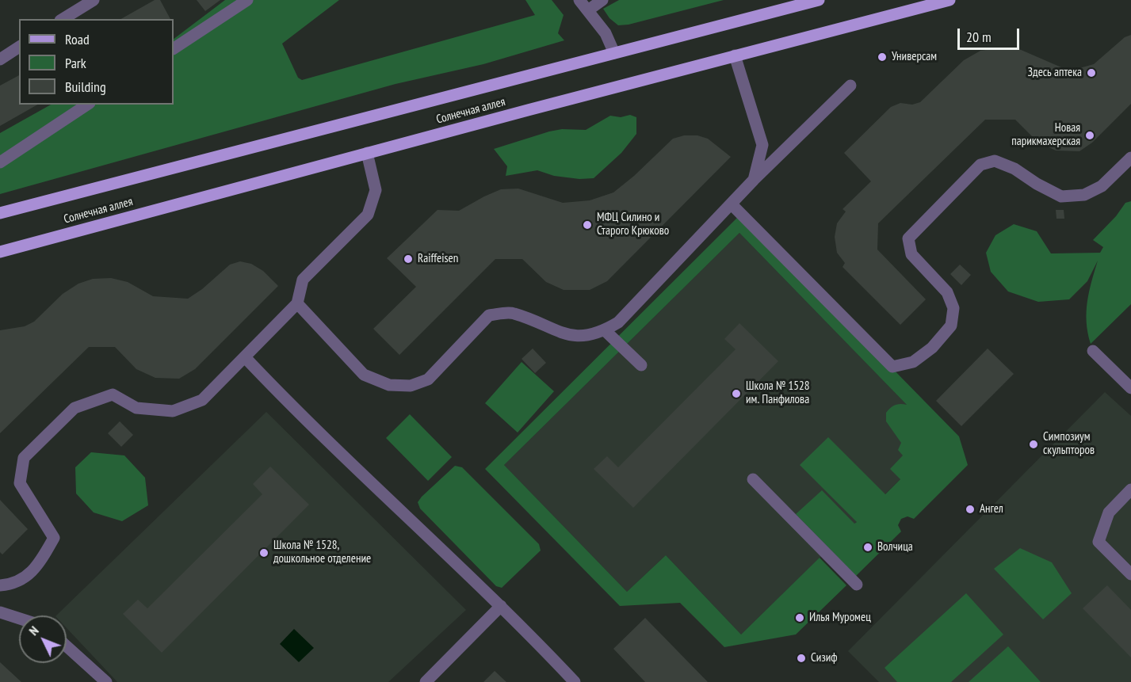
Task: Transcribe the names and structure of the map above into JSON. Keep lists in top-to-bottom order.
{
  "streets": {
    "main road": ["Солнечная аллея"]
  },
  "places": [
    "Универсам",
    "Здесь аптека",
    "Новая парикмахерская",
    "МФЦ Силино и Старого Крюково",
    "Raiffeisen",
    "Школа № 1528 им. Панфилова",
    "Симпозиум скульпторов",
    "Ангел",
    "Волчица",
    "Школа № 1528, дошкольное отделение",
    "Илья Муромец",
    "Сизиф"
  ],
  "legend": ["Road", "Park", "Building"],
  "scale_bar": "20 m",
  "north": "top left"
}
